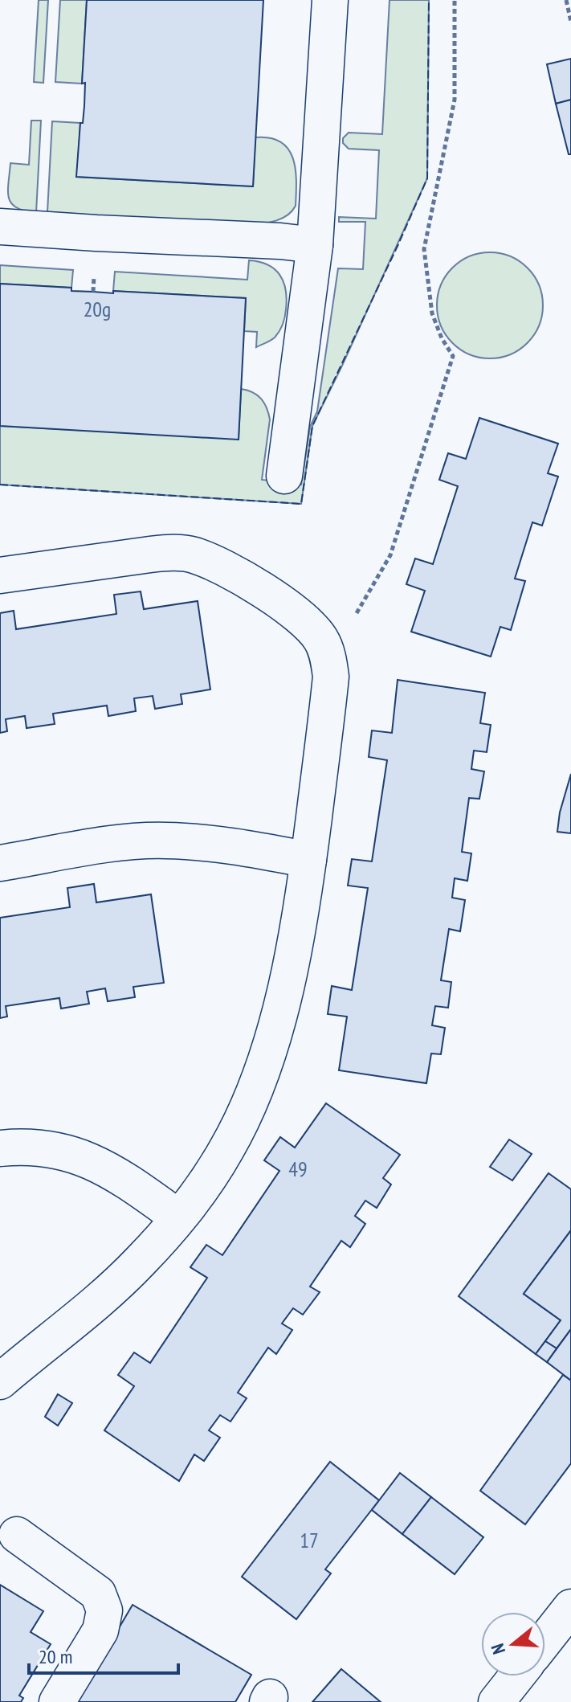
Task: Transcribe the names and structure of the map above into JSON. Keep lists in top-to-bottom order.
{
  "house_numbers": ["20g", "49", "17"],
  "scale_bar": "20 m",
  "north": "left"
}
